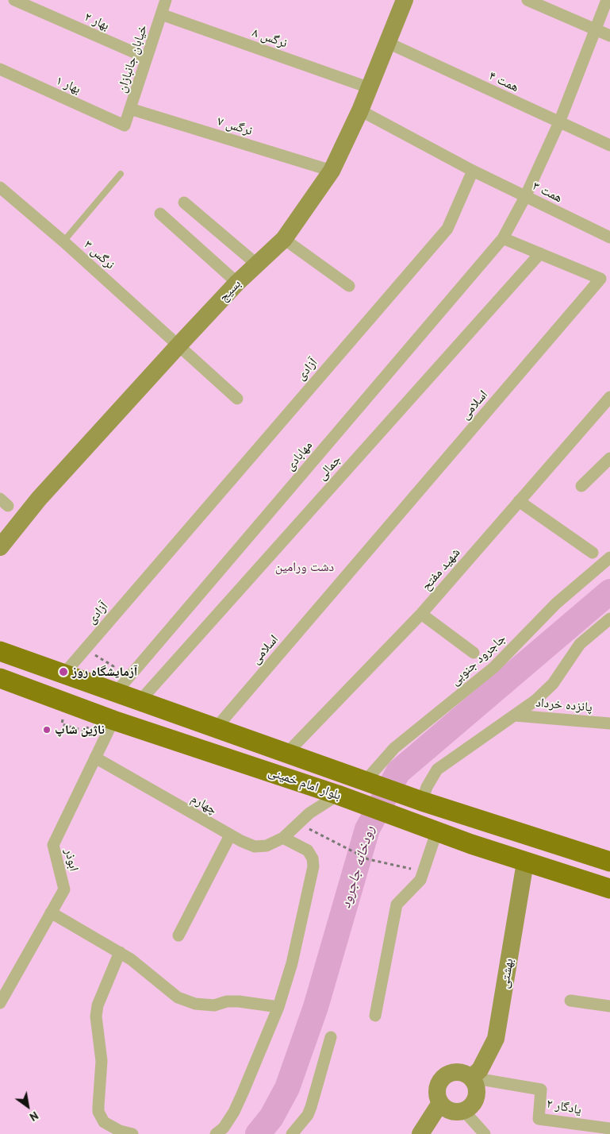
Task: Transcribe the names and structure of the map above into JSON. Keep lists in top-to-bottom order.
{
  "streets": {
    "main road": ["بسیج", "بلوار امام خمینی", "بهشتی"],
    "street": [
      "بهار ۲",
      "نرگس ۸",
      "خیابان جانبازان",
      "همت ۴",
      "بهار ۱",
      "نرگس ۷",
      "همت ۳",
      "نرگس ۳",
      "آزادی",
      "اسلامی",
      "مهابادی",
      "جمالی",
      "شهید مفتح",
      "جاجرود جنوبی",
      "پانزده خرداد",
      "چهارم",
      "ابوذر",
      "یادگار ۲"
    ]
  },
  "crossings": [
    ["بهار ۲", "خیابان جانبازان"],
    ["نرگس ۸", "خیابان جانبازان"],
    ["نرگس ۸", "بسیج"],
    ["خیابان جانبازان", "بهار ۱"],
    ["خیابان جانبازان", "نرگس ۷"],
    ["همت ۴", "بسیج"],
    ["نرگس ۷", "بسیج"],
    ["همت ۳", "آزادی"],
    ["نرگس ۳", "بسیج"],
    ["آزادی", "بلوار امام خمینی"],
    ["اسلامی", "مهابادی"],
    ["اسلامی", "جمالی"],
    ["اسلامی", "بلوار امام خمینی"],
    ["مهابادی", "بلوار امام خمینی"],
    ["جمالی", "بلوار امام خمینی"],
    ["شهید مفتح", "بلوار امام خمینی"],
    ["جاجرود جنوبی", "بلوار امام خمینی"],
    ["بلوار امام خمینی", "چهارم"],
    ["بلوار امام خمینی", "ابوذر"],
    ["بلوار امام خمینی", "بهشتی"],
    ["چهارم", "ابوذر"],
    ["بهشتی", "یادگار ۲"]
  ],
  "water": ["رودخانه جاجرود"],
  "parks": ["دشت ورامین"],
  "places": ["آزمایشگاه روز", "ناژین شاپ"],
  "north": "bottom right"
}
